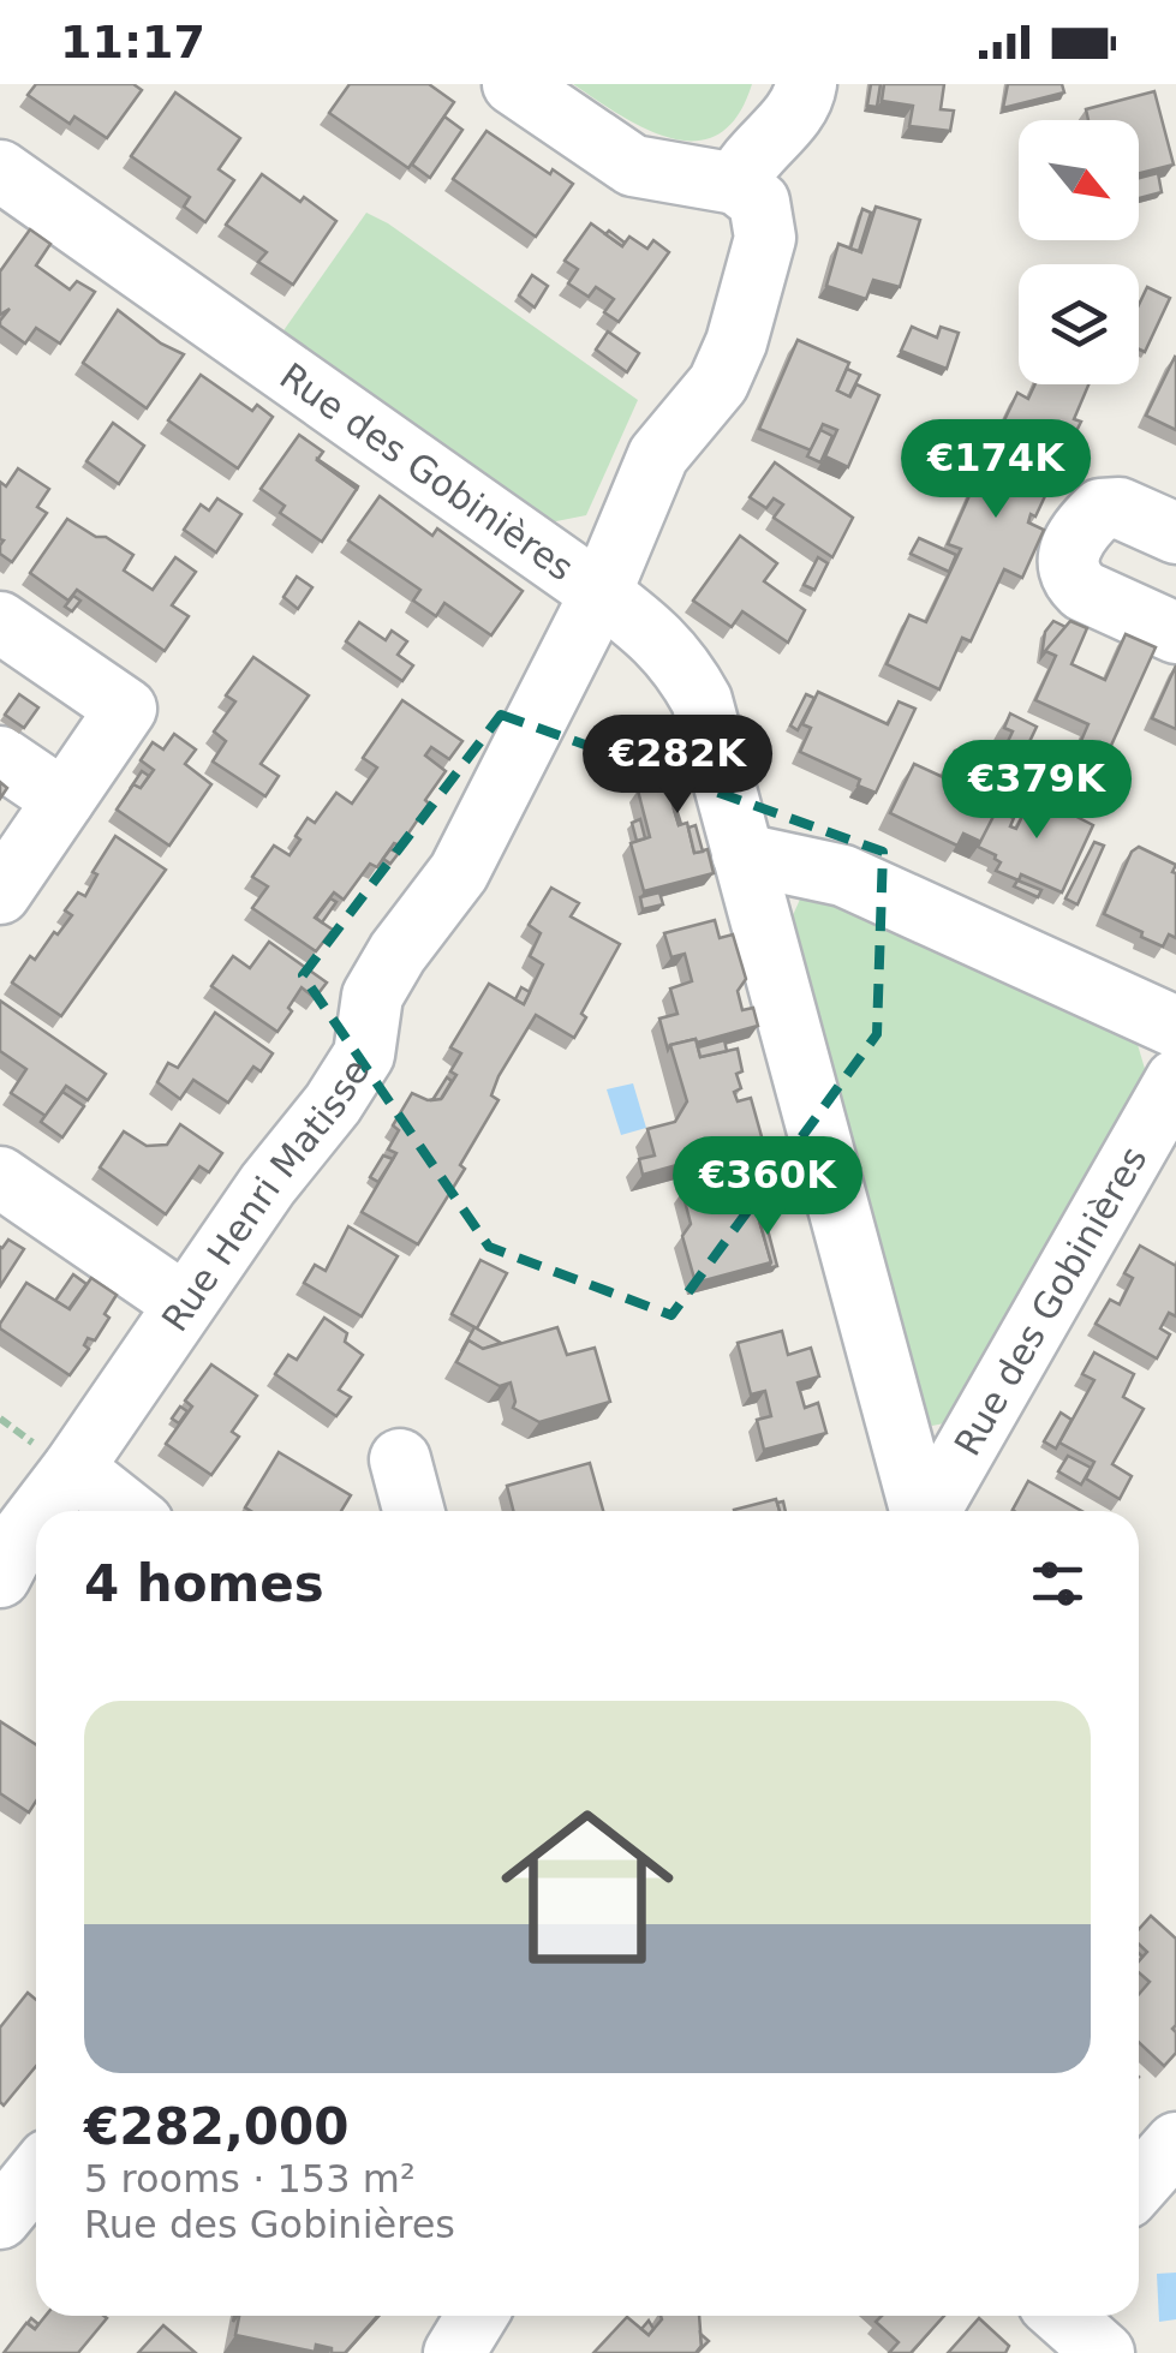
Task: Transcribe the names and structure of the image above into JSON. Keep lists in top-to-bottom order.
{
  "streets": {
    "street": ["Rue des Gobinières", "Rue Henri Matisse"]
  },
  "crossings": [
    ["Rue des Gobinières", "Rue Henri Matisse"]
  ],
  "north": "bottom right",
  "page": {
    "status": "11:17",
    "price": [
      "€174K",
      "€282K",
      "€379K",
      "€360K"
    ],
    "heading": "4 homes",
    "list": [
      {
        "name": "€282,000",
        "note": "5 rooms · 153 m² · Rue des Gobinières"
      }
    ]
  }
}
